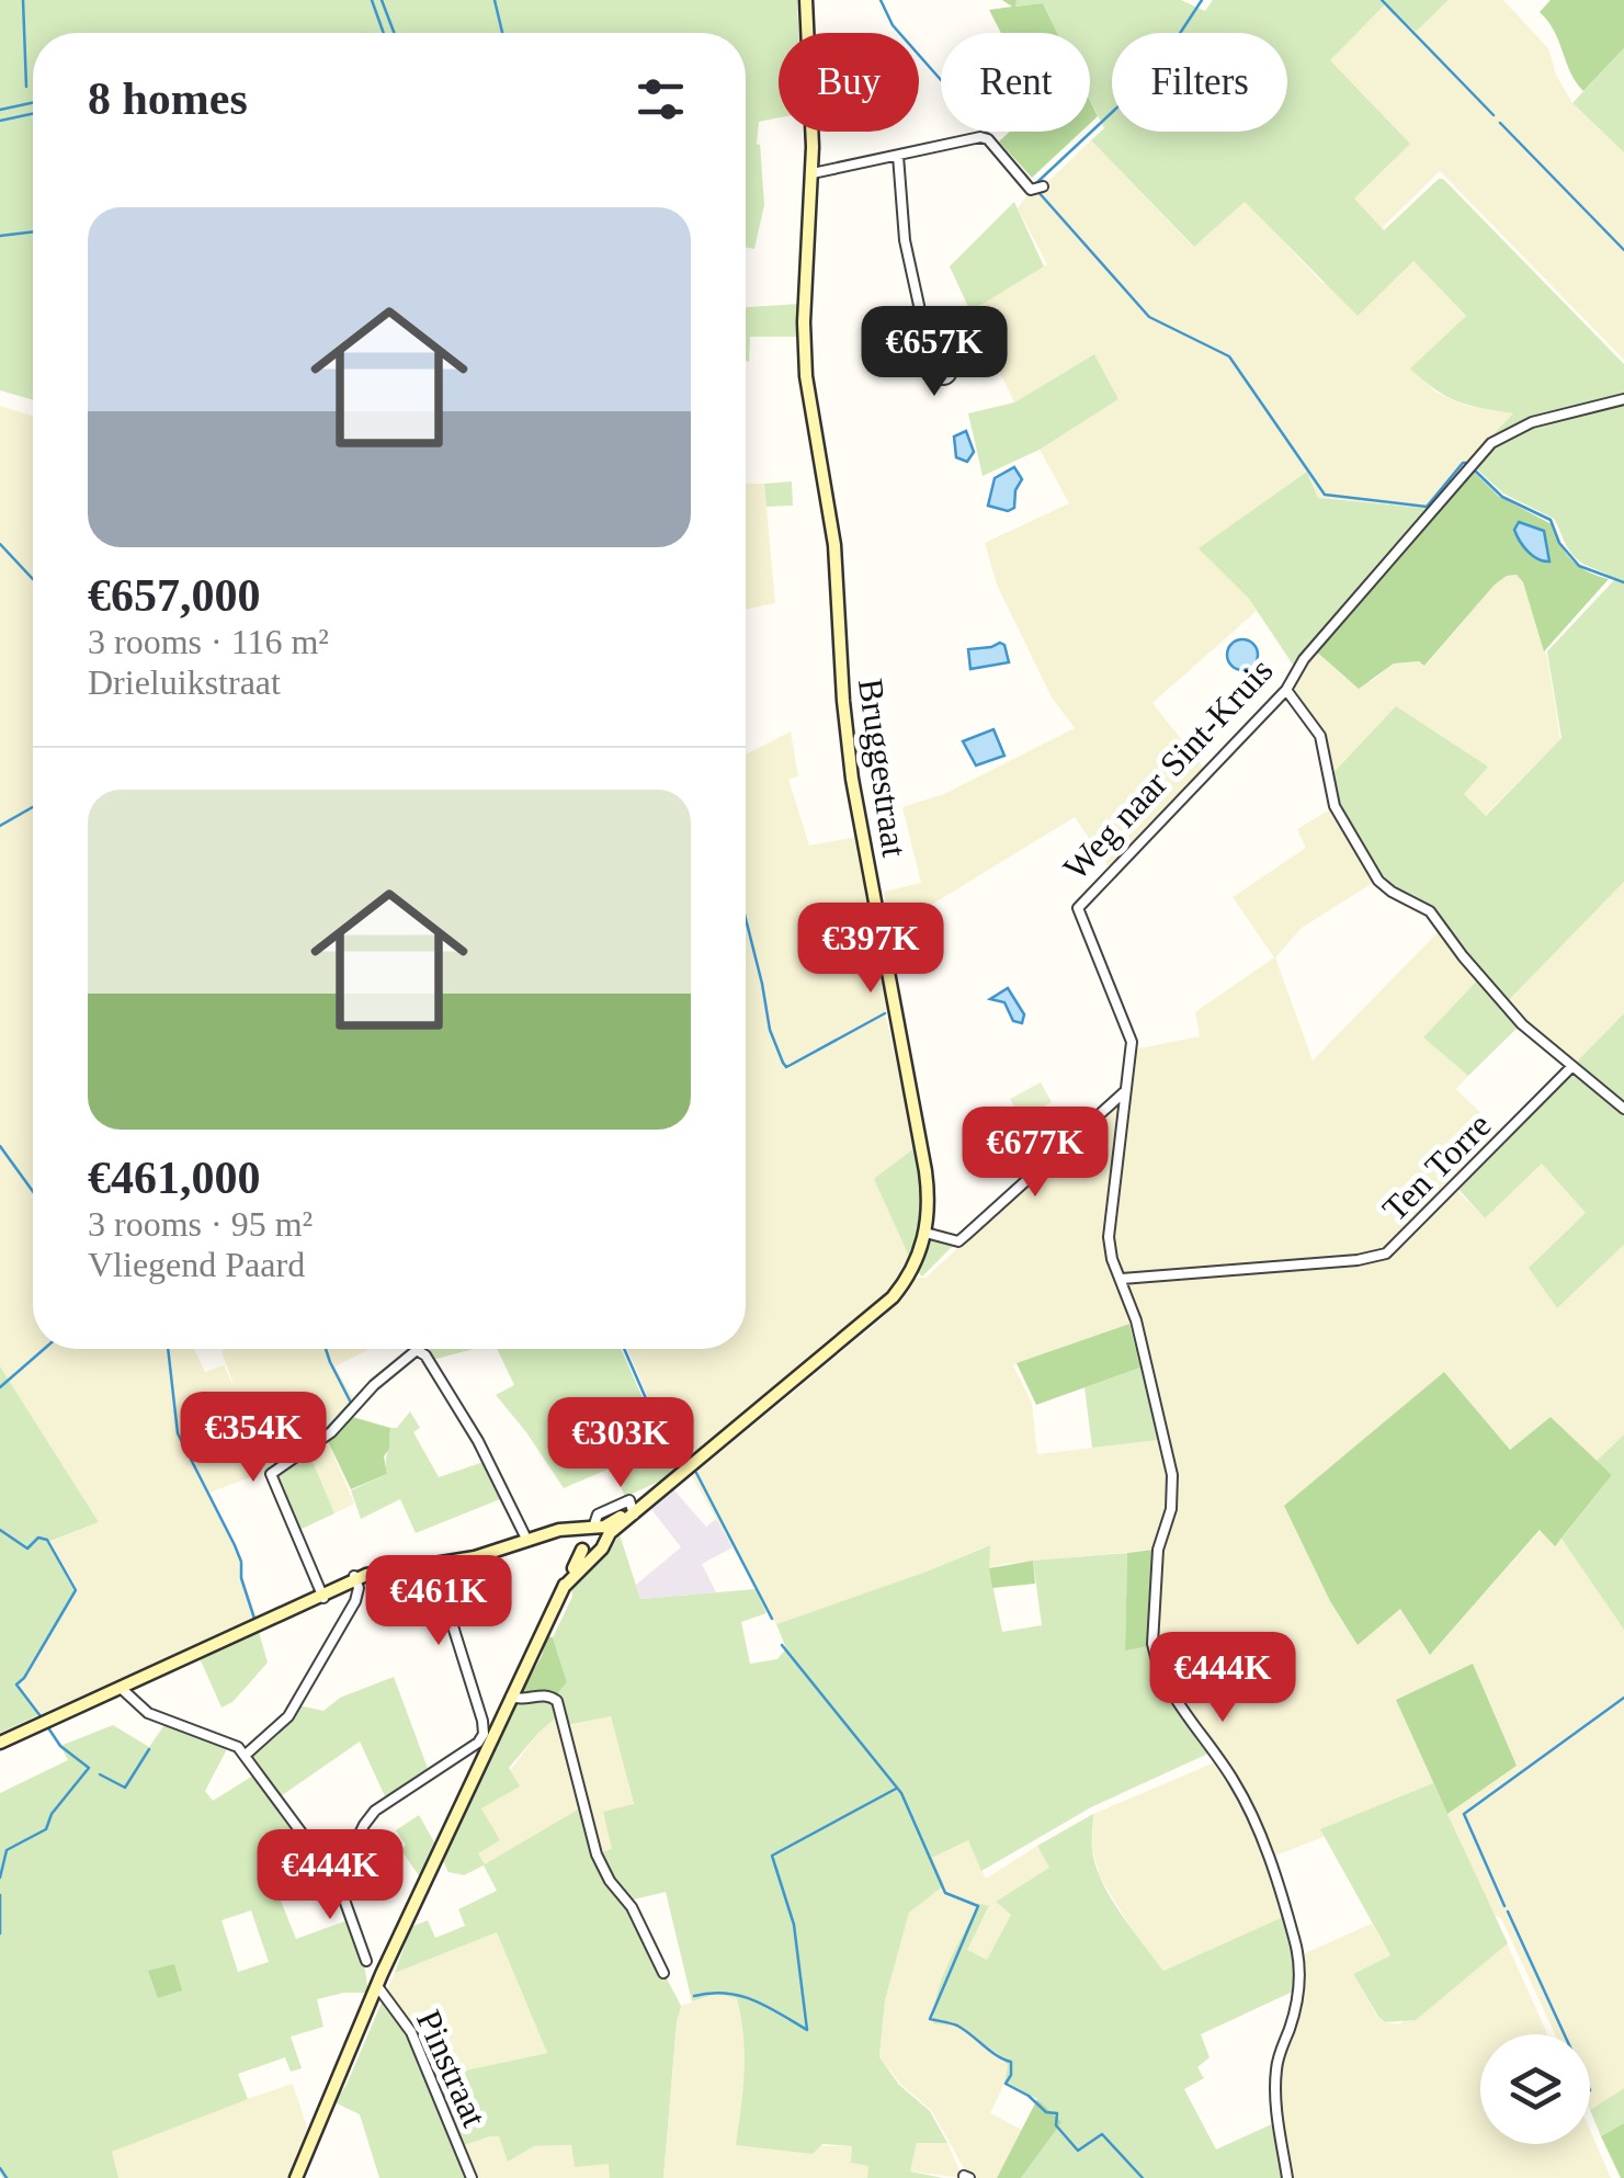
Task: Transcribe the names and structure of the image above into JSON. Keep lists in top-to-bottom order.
{
  "streets": {
    "main road": ["Bruggestraat"],
    "street": ["Weg naar Sint-Kruis", "Ten Torre", "Pinstraat"]
  },
  "crossings": [
    ["Bruggestraat", "Pinstraat"],
    ["Weg naar Sint-Kruis", "Ten Torre"]
  ],
  "page": {
    "chip": ["Buy", "Rent", "Filters"],
    "heading": "8 homes",
    "list": [
      {
        "name": "€657,000",
        "note": "3 rooms · 116 m² · Drieluikstraat"
      },
      {
        "name": "€461,000",
        "note": "3 rooms · 95 m² · Vliegend Paard"
      }
    ],
    "price": [
      "€657K",
      "€397K",
      "€677K",
      "€354K",
      "€303K",
      "€461K",
      "€444K",
      "€444K"
    ]
  }
}
